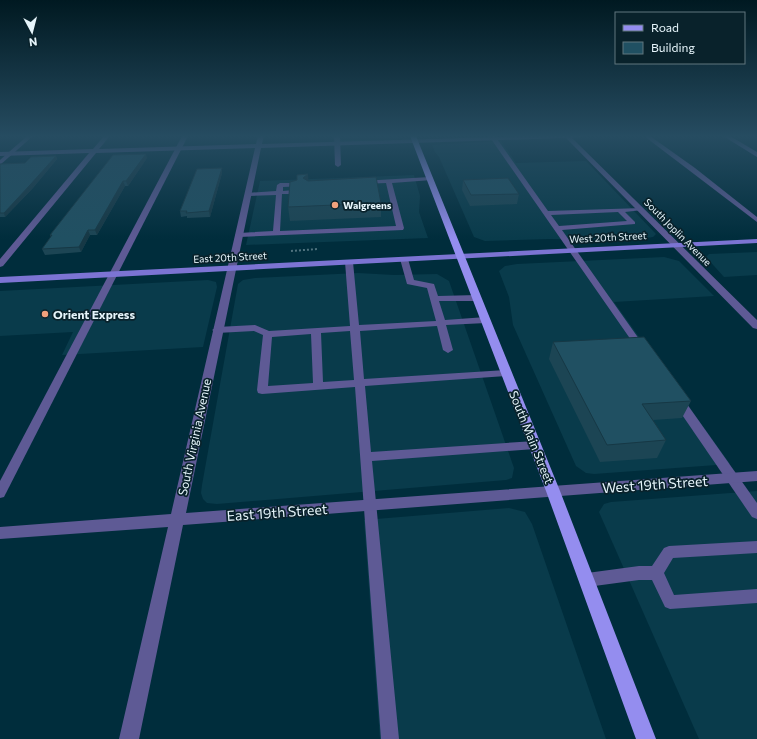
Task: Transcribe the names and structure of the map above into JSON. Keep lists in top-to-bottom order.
{
  "streets": {
    "main road": ["West 20th Street", "East 20th Street", "South Main Street"],
    "street": [
      "South Joplin Avenue",
      "South Virginia Avenue",
      "West 19th Street",
      "East 19th Street"
    ]
  },
  "crossings": [
    ["South Joplin Avenue", "West 20th Street"],
    ["West 20th Street", "East 20th Street"],
    ["West 20th Street", "South Main Street"],
    ["East 20th Street", "South Virginia Avenue"],
    ["East 20th Street", "South Main Street"],
    ["South Virginia Avenue", "East 19th Street"],
    ["South Main Street", "West 19th Street"],
    ["South Main Street", "East 19th Street"],
    ["West 19th Street", "East 19th Street"]
  ],
  "places": ["Walgreens", "Orient Express"],
  "legend": ["Road", "Building"],
  "north": "bottom"
}
